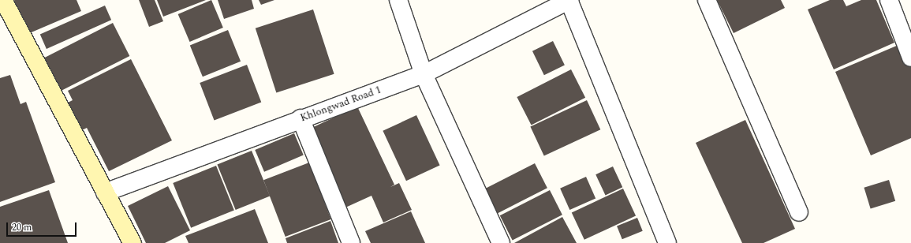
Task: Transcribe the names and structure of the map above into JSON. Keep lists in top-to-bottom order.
{
  "streets": {
    "street": ["Khlongwad Road 1"]
  },
  "scale_bar": "20 m"
}
